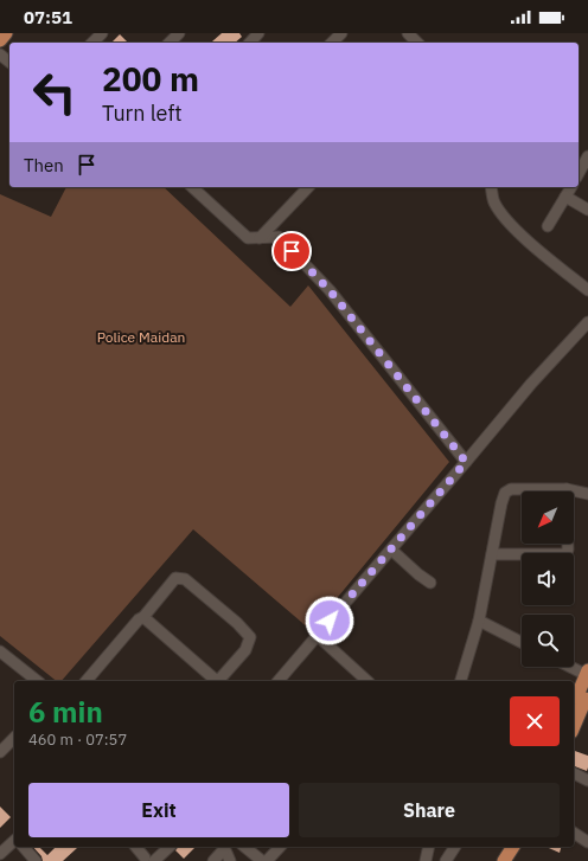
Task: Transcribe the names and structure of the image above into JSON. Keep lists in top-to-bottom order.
{
  "parks": ["Police Maidan"],
  "north": "bottom left",
  "page": {
    "status": "07:51",
    "turn": ["200 m", "Turn left"],
    "then": "Then",
    "heading": ["6 min", "460 m · 07:57"],
    "buttons": ["Exit", "Share"]
  }
}
